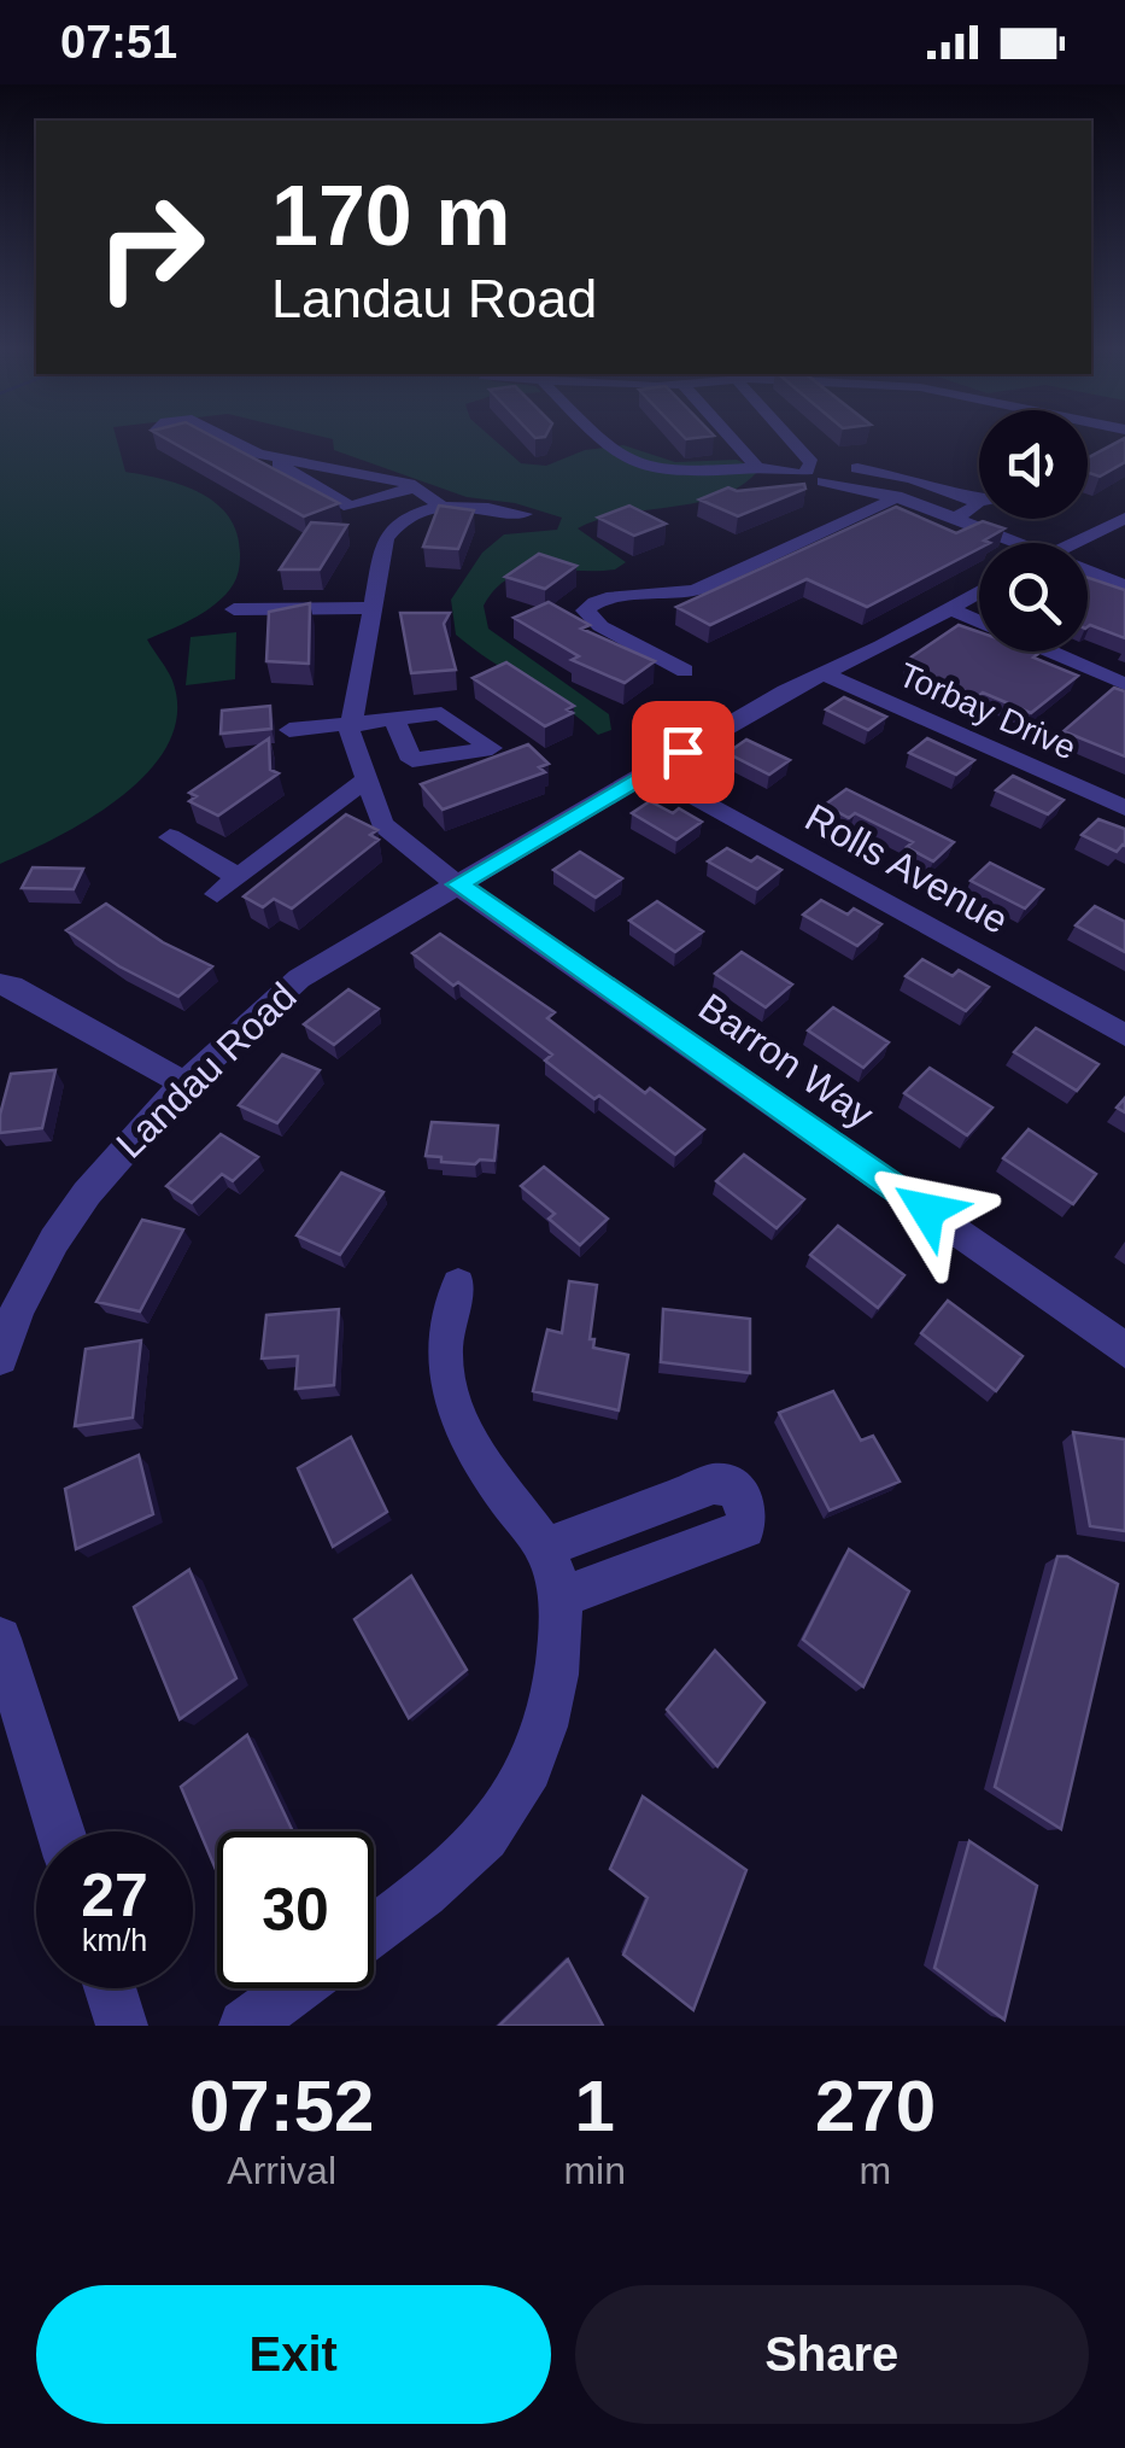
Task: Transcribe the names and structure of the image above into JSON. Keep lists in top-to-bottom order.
{
  "streets": {
    "street": [
      "Torbay Drive",
      "Rolls Avenue",
      "Barron Way",
      "Landau Road"
    ]
  },
  "crossings": [
    ["Torbay Drive", "Landau Road"],
    ["Rolls Avenue", "Landau Road"],
    ["Barron Way", "Landau Road"]
  ],
  "page": {
    "status": "07:51",
    "turn": ["170 m", "Landau Road"],
    "speed": "27 km/h",
    "limit": "30",
    "eta": [
      "07:52",
      "Arrival",
      "1",
      "min",
      "270",
      "m"
    ],
    "buttons": ["Exit", "Share"]
  }
}
